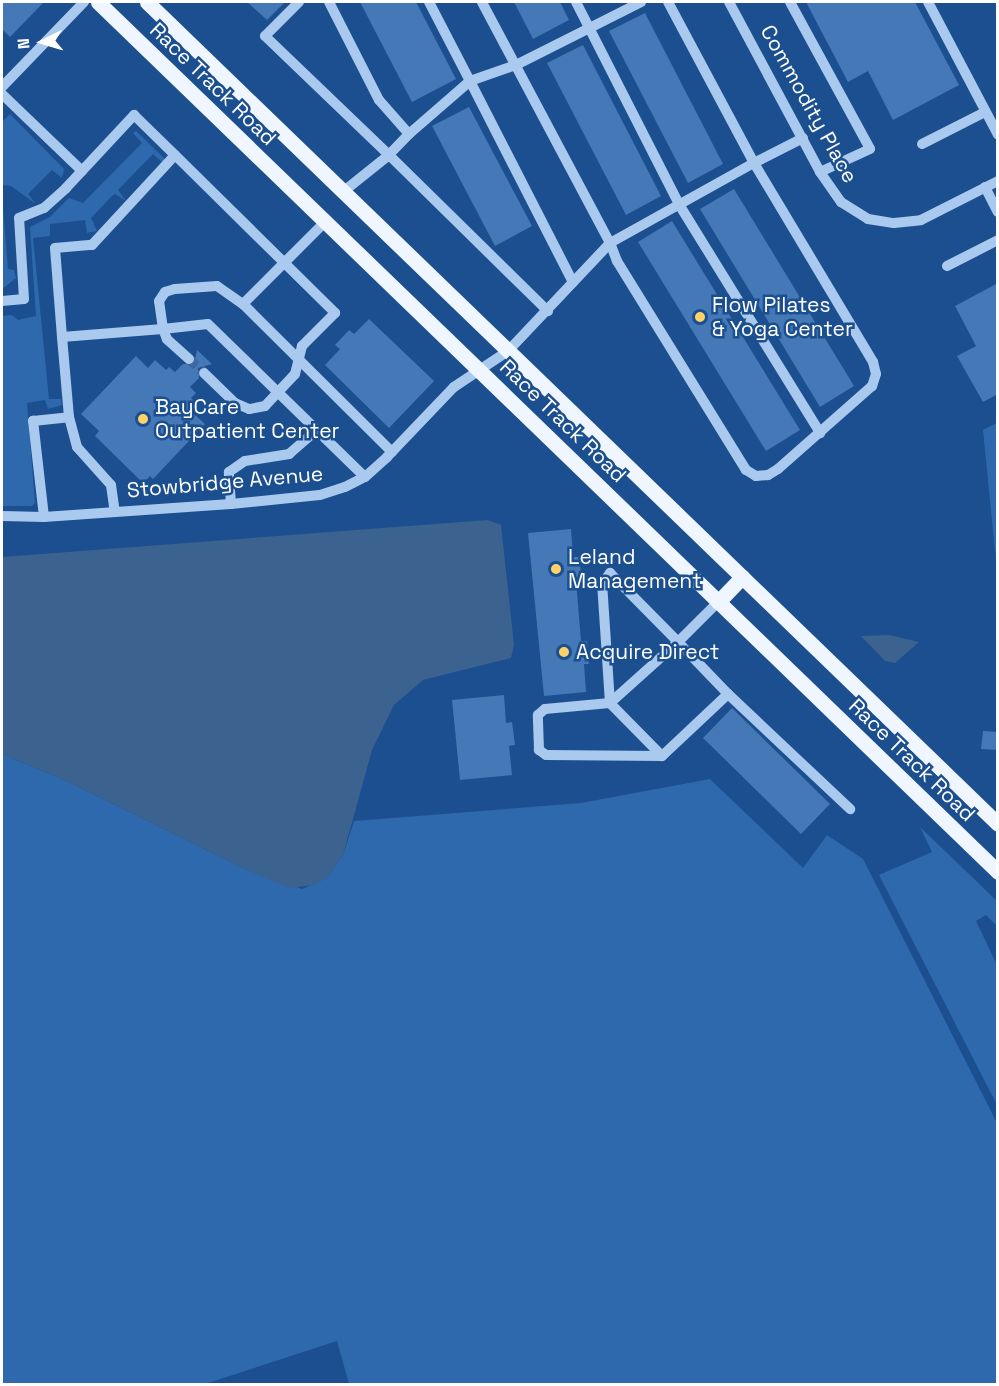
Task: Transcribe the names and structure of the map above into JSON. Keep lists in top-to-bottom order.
{
  "streets": {
    "main road": ["Race Track Road"],
    "street": ["Commodity Place", "Stowbridge Avenue"]
  },
  "crossings": [
    ["Race Track Road", "Stowbridge Avenue"],
    ["Commodity Place", "Stowbridge Avenue"]
  ],
  "places": [
    "Flow Pilates & Yoga Center",
    "BayCare Outpatient Center",
    "Leland Management",
    "Acquire Direct"
  ],
  "north": "left"
}
